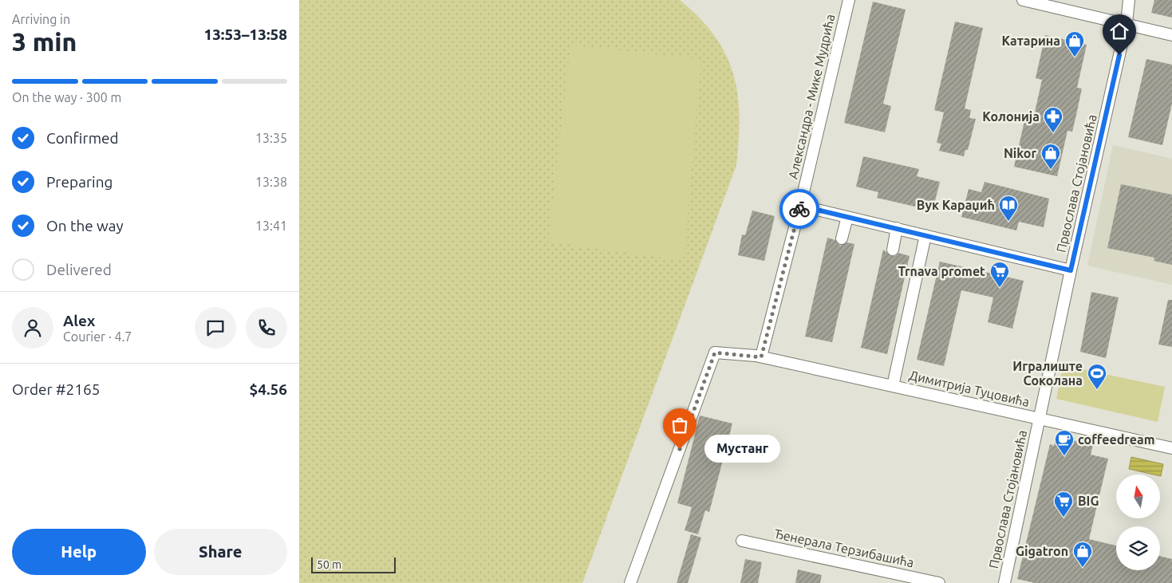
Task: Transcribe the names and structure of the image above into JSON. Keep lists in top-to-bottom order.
{
  "streets": {
    "street": [
      "Александра - Мике Мудрића",
      "Првослава Стојановића",
      "Димитрија Туцовића",
      "Ђенерала Терзибашића"
    ]
  },
  "crossings": [
    ["Александра - Мике Мудрића", "Димитрија Туцовића"],
    ["Првослава Стојановића", "Димитрија Туцовића"]
  ],
  "places": {
    "shop": ["Катарина", "Nikor", "Gigatron"],
    "pharmacy": ["Колонија"],
    "library": ["Вук Караџић"],
    "supermarket": ["Trnava promet", "BIG"],
    "sports": ["Игралиште Соколана"],
    "other": ["Мустанг"],
    "cafe": ["coffeedream"]
  },
  "scale_bar": "50 m",
  "north": "top",
  "page": {
    "heading": ["3 min", "Arriving in", "13:53–13:58"],
    "panel": [
      "Alex",
      "Courier · 4.7",
      "Order #2165",
      "$4.56"
    ],
    "bar": "On the way · 300 m",
    "list": [
      ["Confirmed", "13:35"],
      ["Preparing", "13:38"],
      ["On the way", "13:41"],
      "Delivered"
    ],
    "bubble": "Мустанг",
    "buttons": ["Help", "Share"],
    "scale": "50 m"
  }
}
